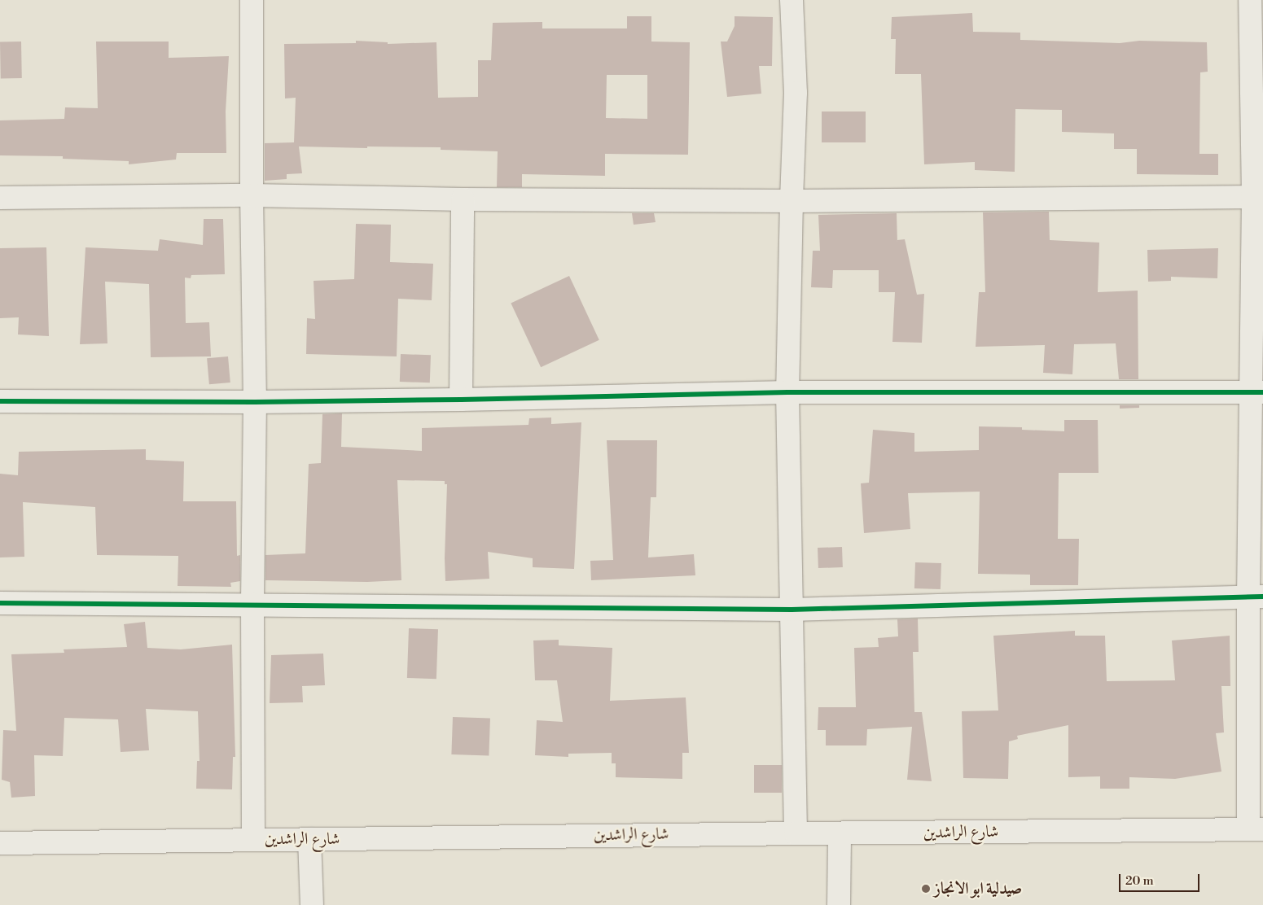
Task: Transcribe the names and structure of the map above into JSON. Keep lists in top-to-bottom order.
{
  "streets": {
    "street": ["شارع الراشدين"]
  },
  "places": ["صيدلية ابو الانجاز"],
  "scale_bar": "20 m"
}
